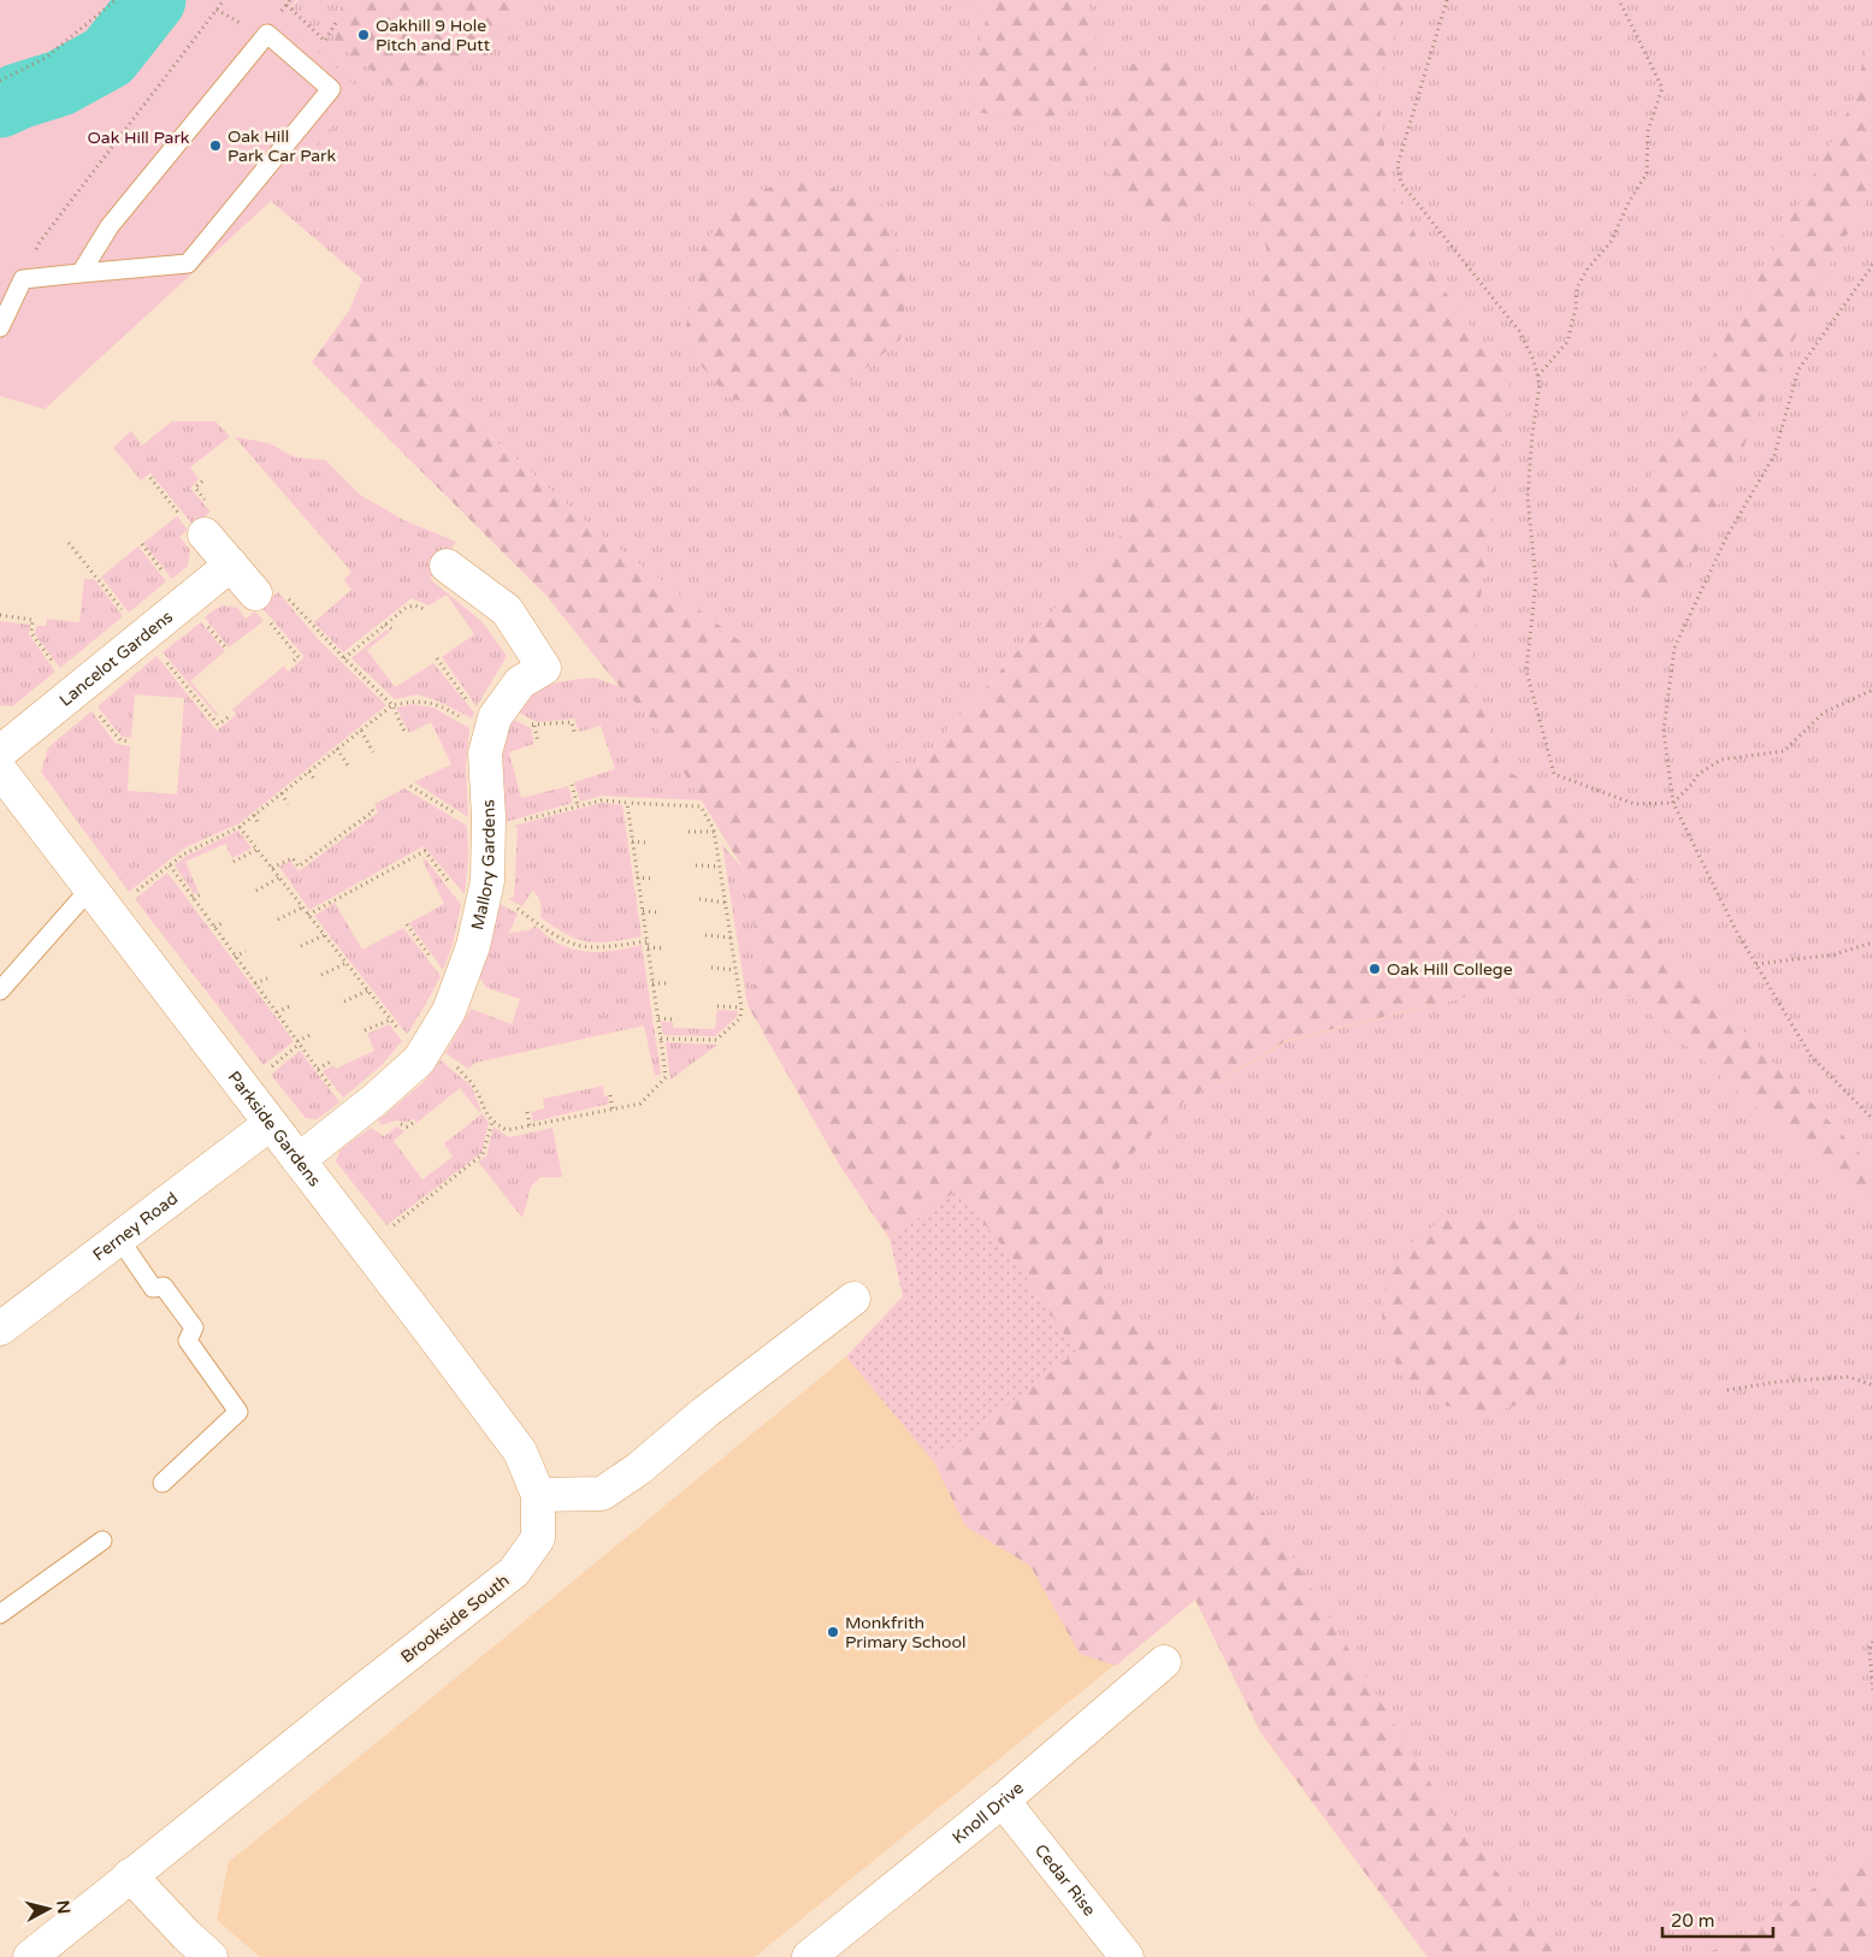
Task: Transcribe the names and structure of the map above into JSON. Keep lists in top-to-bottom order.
{
  "streets": {
    "street": [
      "Lancelot Gardens",
      "Mallory Gardens",
      "Parkside Gardens",
      "Ferney Road",
      "Brookside South",
      "Knoll Drive",
      "Cedar Rise"
    ]
  },
  "crossings": [
    ["Mallory Gardens", "Parkside Gardens"],
    ["Parkside Gardens", "Ferney Road"],
    ["Parkside Gardens", "Brookside South"],
    ["Knoll Drive", "Cedar Rise"]
  ],
  "parks": ["Oak Hill Park"],
  "places": [
    "Oakhill 9 Hole Pitch and Putt",
    "Oak Hill Park Car Park",
    "Oak Hill College",
    "Monkfrith Primary School"
  ],
  "scale_bar": "20 m",
  "north": "right"
}
